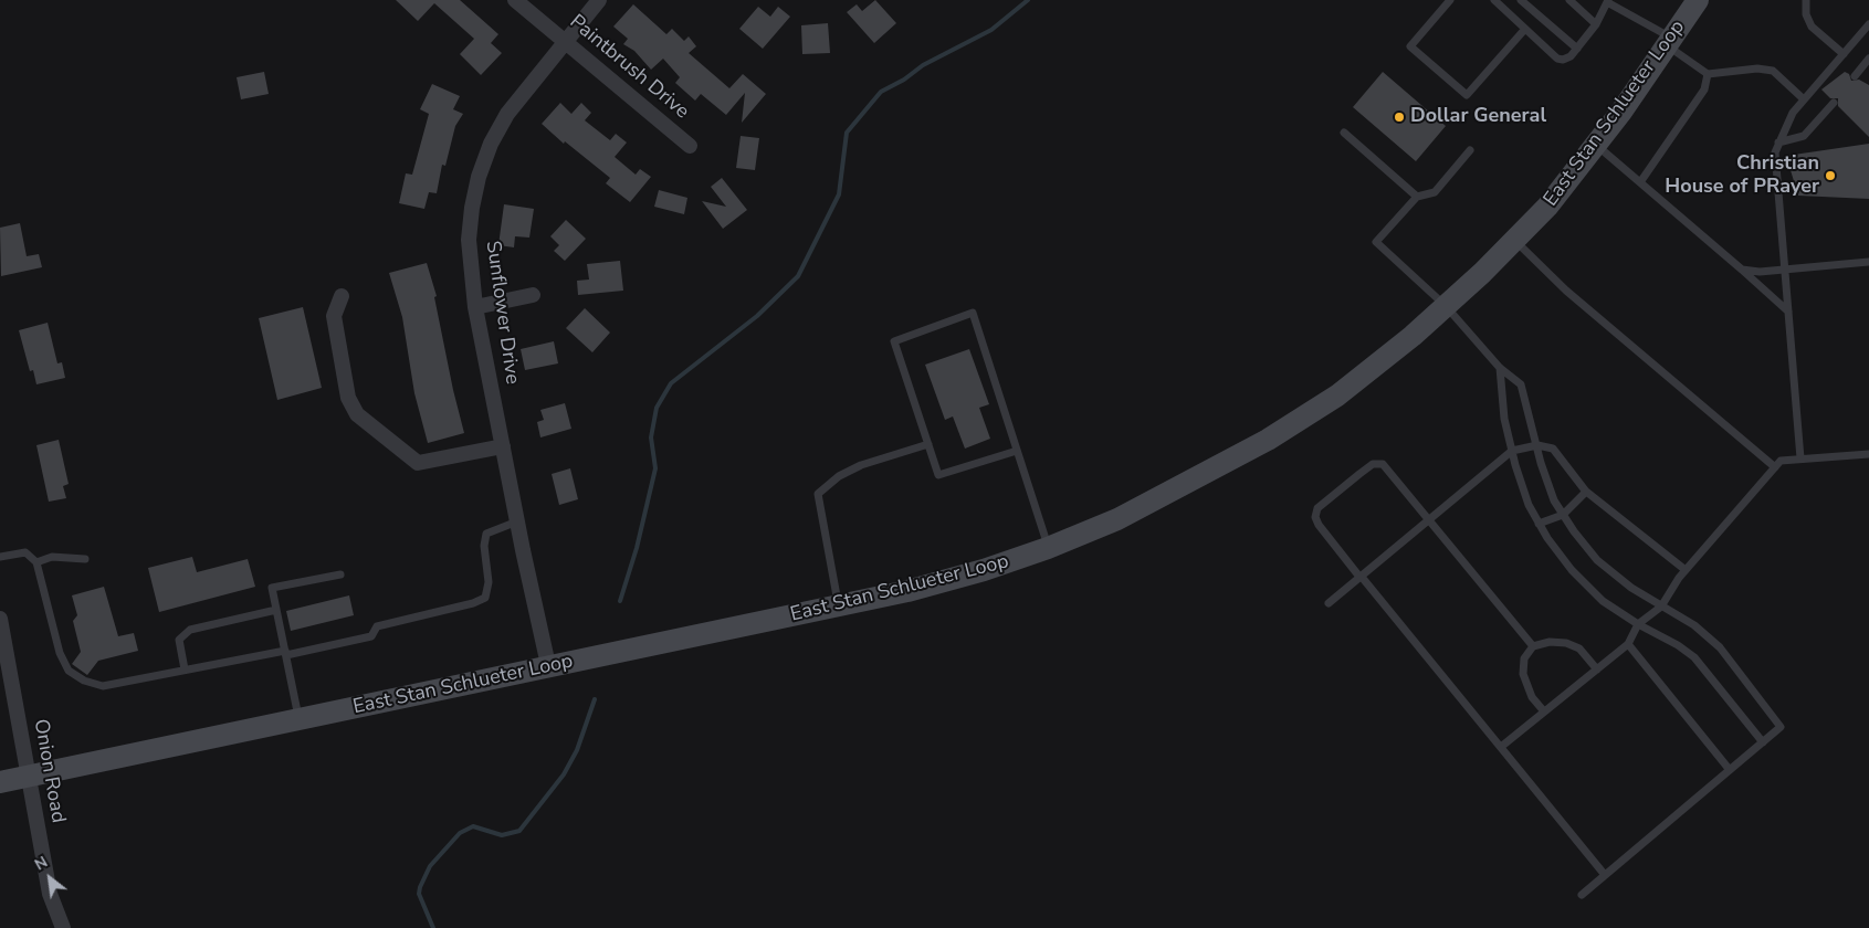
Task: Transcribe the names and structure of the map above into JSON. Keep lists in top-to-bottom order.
{
  "streets": {
    "main road": ["East Stan Schlueter Loop"],
    "street": ["Paintbrush Drive", "Sunflower Drive", "Onion Road"]
  },
  "crossings": [
    ["Paintbrush Drive", "Sunflower Drive"],
    ["East Stan Schlueter Loop", "Sunflower Drive"],
    ["East Stan Schlueter Loop", "Onion Road"]
  ],
  "places": ["Dollar General", "Christian House of PRayer"],
  "north": "top left"
}
